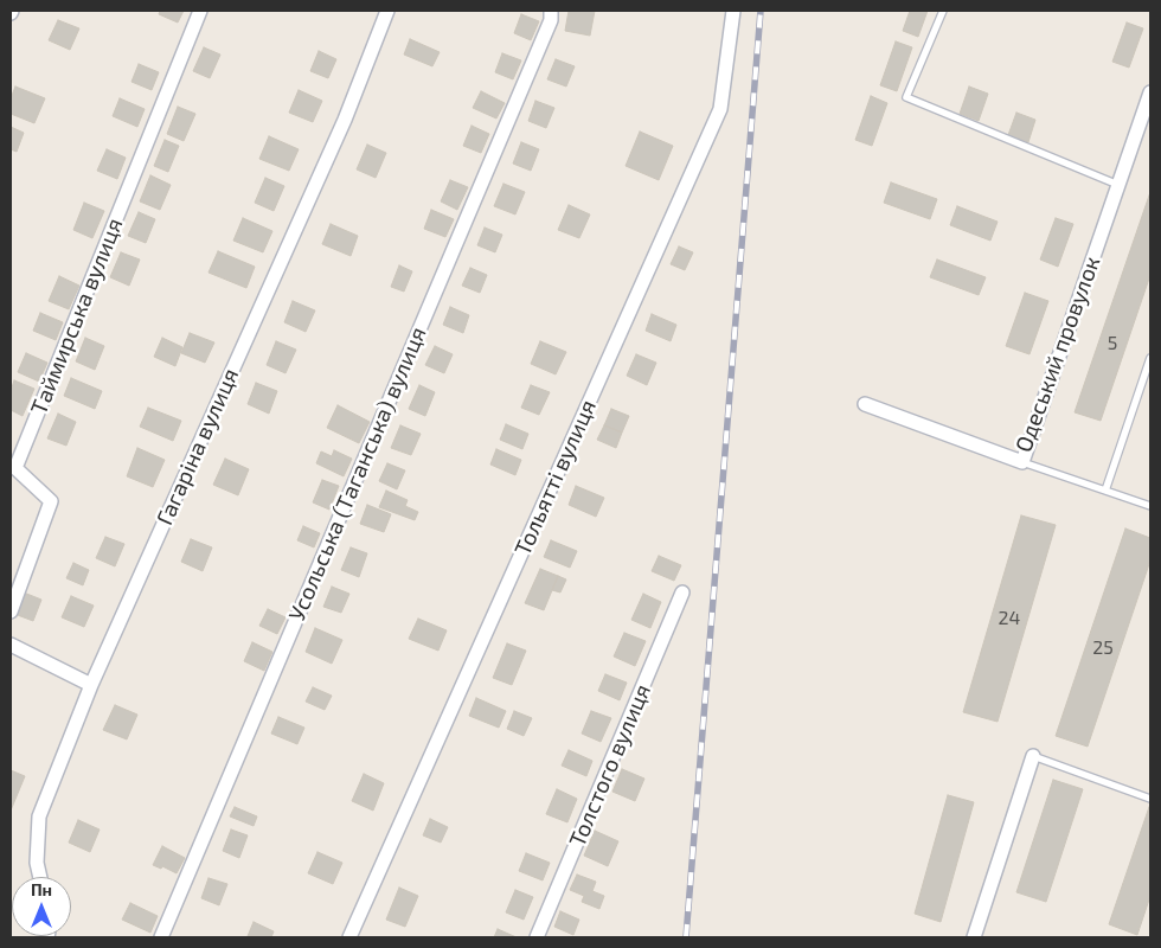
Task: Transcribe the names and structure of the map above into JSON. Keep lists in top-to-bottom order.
{
  "streets": {
    "street": [
      "Таймирська вулиця",
      "Одеський провулок",
      "Гагаріна вулиця",
      "Усольська (Таганська) вулиця",
      "Тольятті вулиця",
      "Толстого вулиця"
    ]
  },
  "house_numbers": ["5", "24", "25"],
  "north": "top"
}
